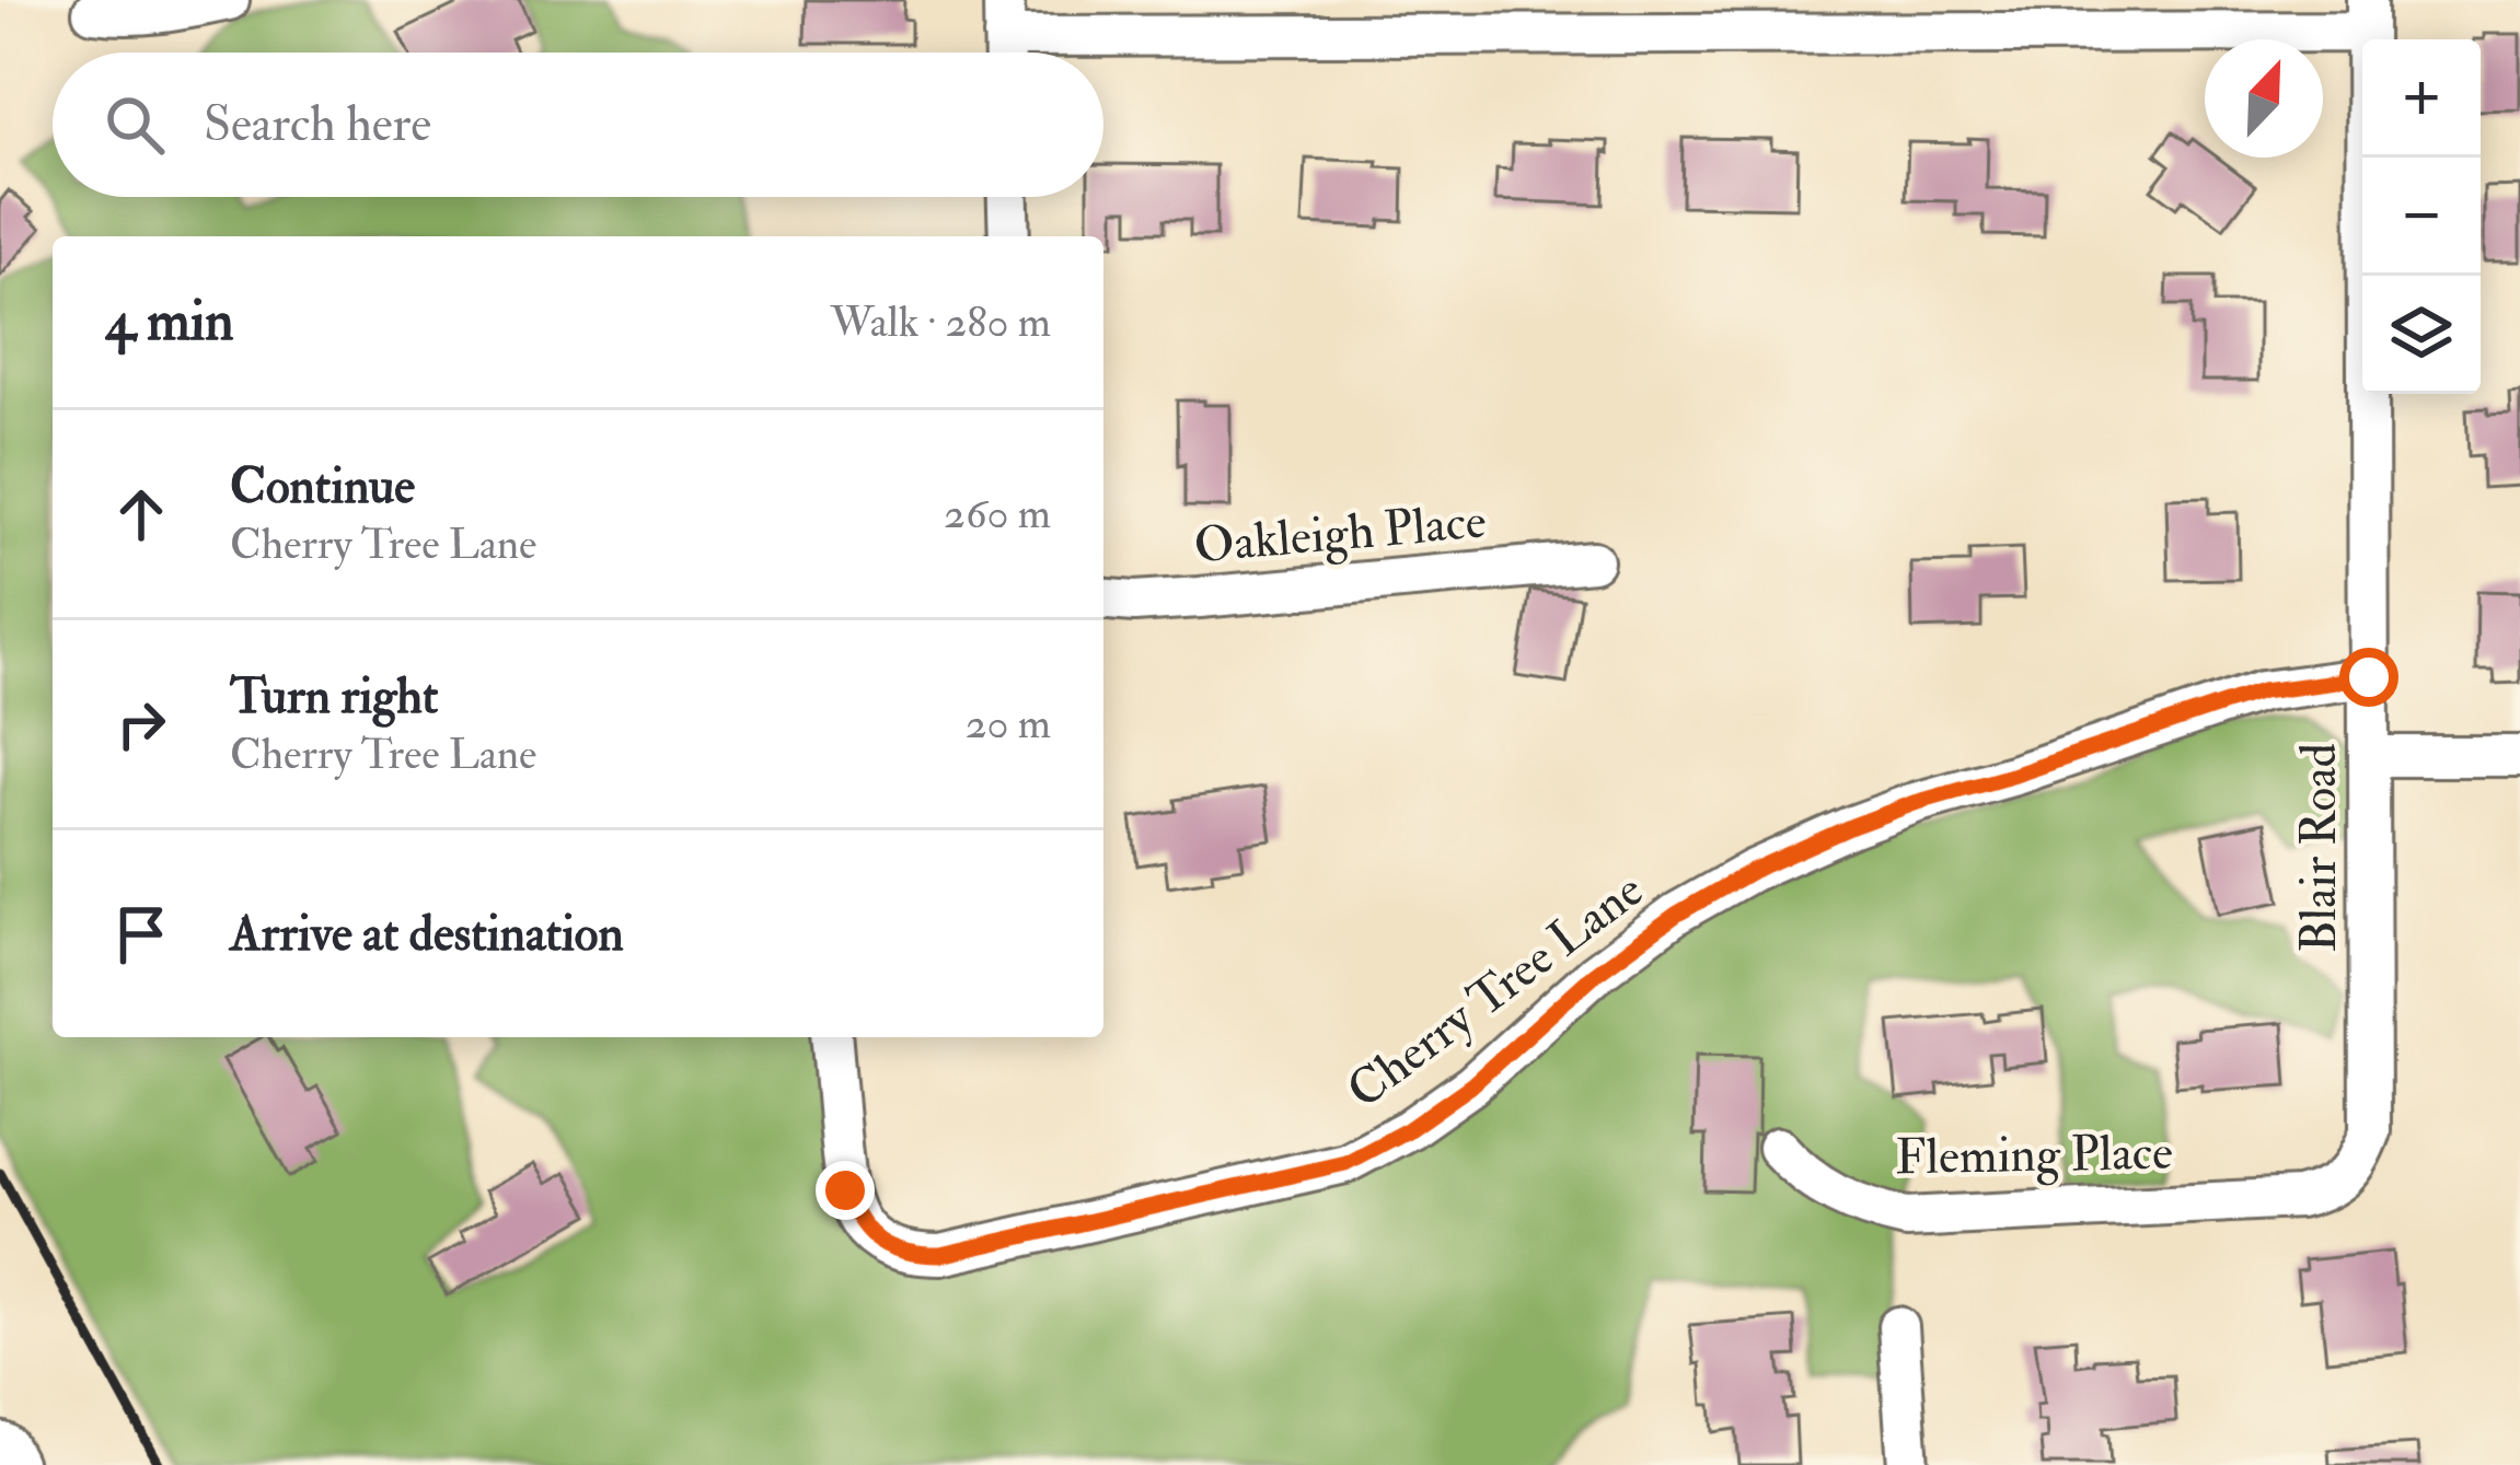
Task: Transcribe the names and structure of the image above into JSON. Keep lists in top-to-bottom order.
{
  "streets": {
    "street": [
      "Oakleigh Place",
      "Blair Road",
      "Cherry Tree Lane",
      "Fleming Place"
    ]
  },
  "crossings": [
    ["Blair Road", "Cherry Tree Lane"],
    ["Blair Road", "Fleming Place"]
  ],
  "north": "top right",
  "page": {
    "map_buttons": ["+", "−"],
    "search": "Search here",
    "heading": ["4 min", "Walk · 280 m"],
    "list": [
      ["Continue", "Cherry Tree Lane", "260 m"],
      ["Turn right", "Cherry Tree Lane", "20 m"],
      "Arrive at destination"
    ]
  }
}
